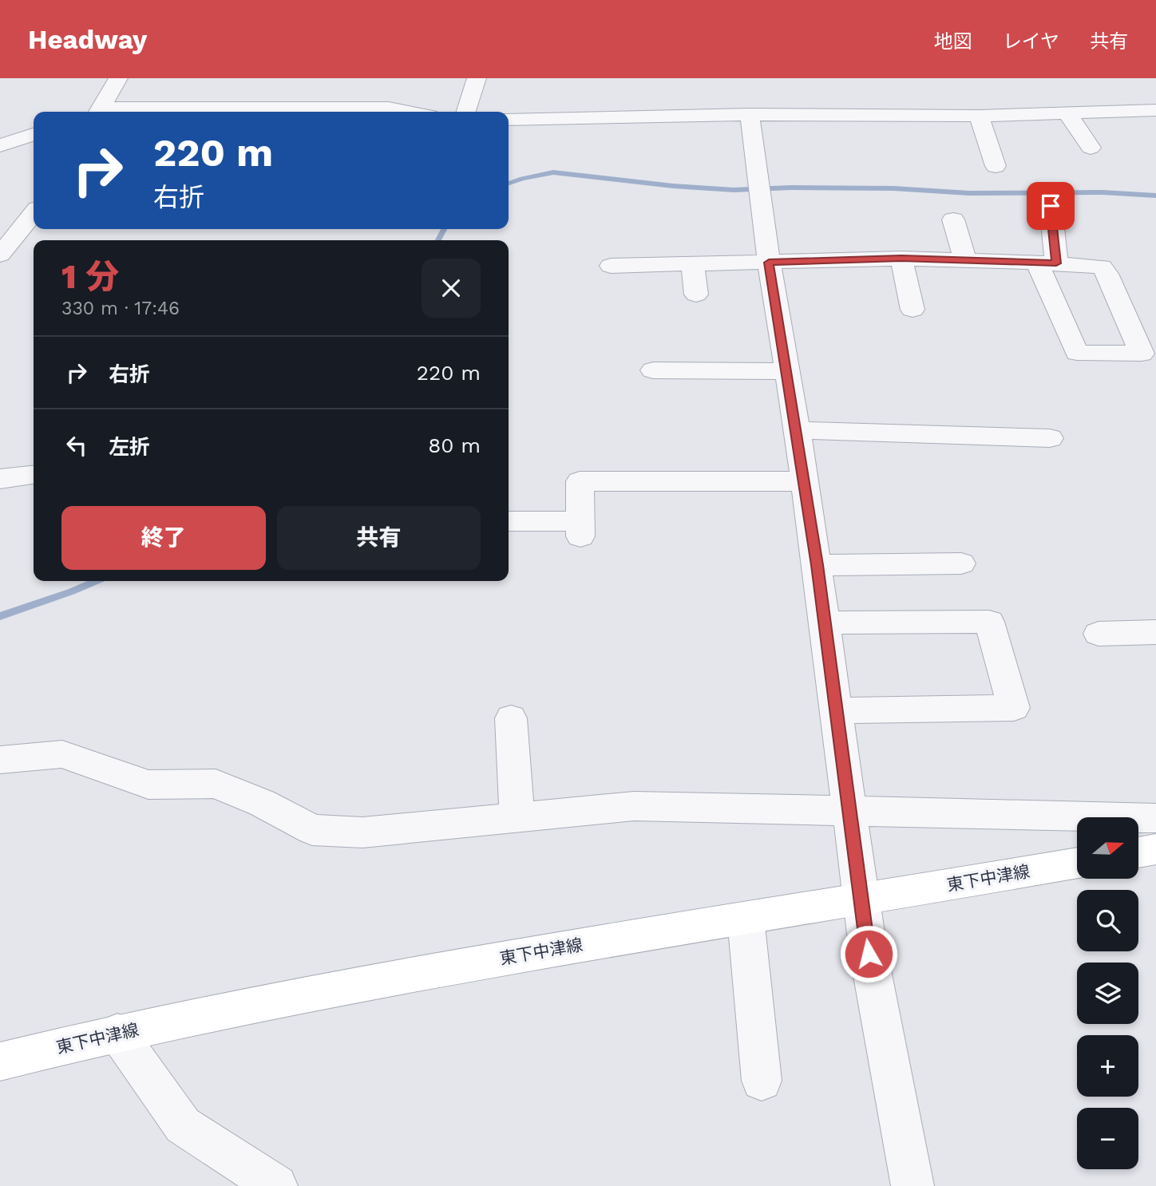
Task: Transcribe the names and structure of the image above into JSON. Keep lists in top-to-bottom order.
{
  "streets": {
    "main road": ["東下中津線"]
  },
  "north": "right",
  "page": {
    "header": "Headway",
    "nav": ["地図", "レイヤ", "共有"],
    "turn": ["220 m", "右折"],
    "heading": ["1 分", "330 m · 17:46"],
    "list": [
      {
        "name": "右折",
        "value": "220 m"
      },
      {
        "name": "左折",
        "value": "80 m"
      }
    ],
    "buttons": ["終了", "共有"],
    "map_buttons": ["+", "−"]
  }
}
